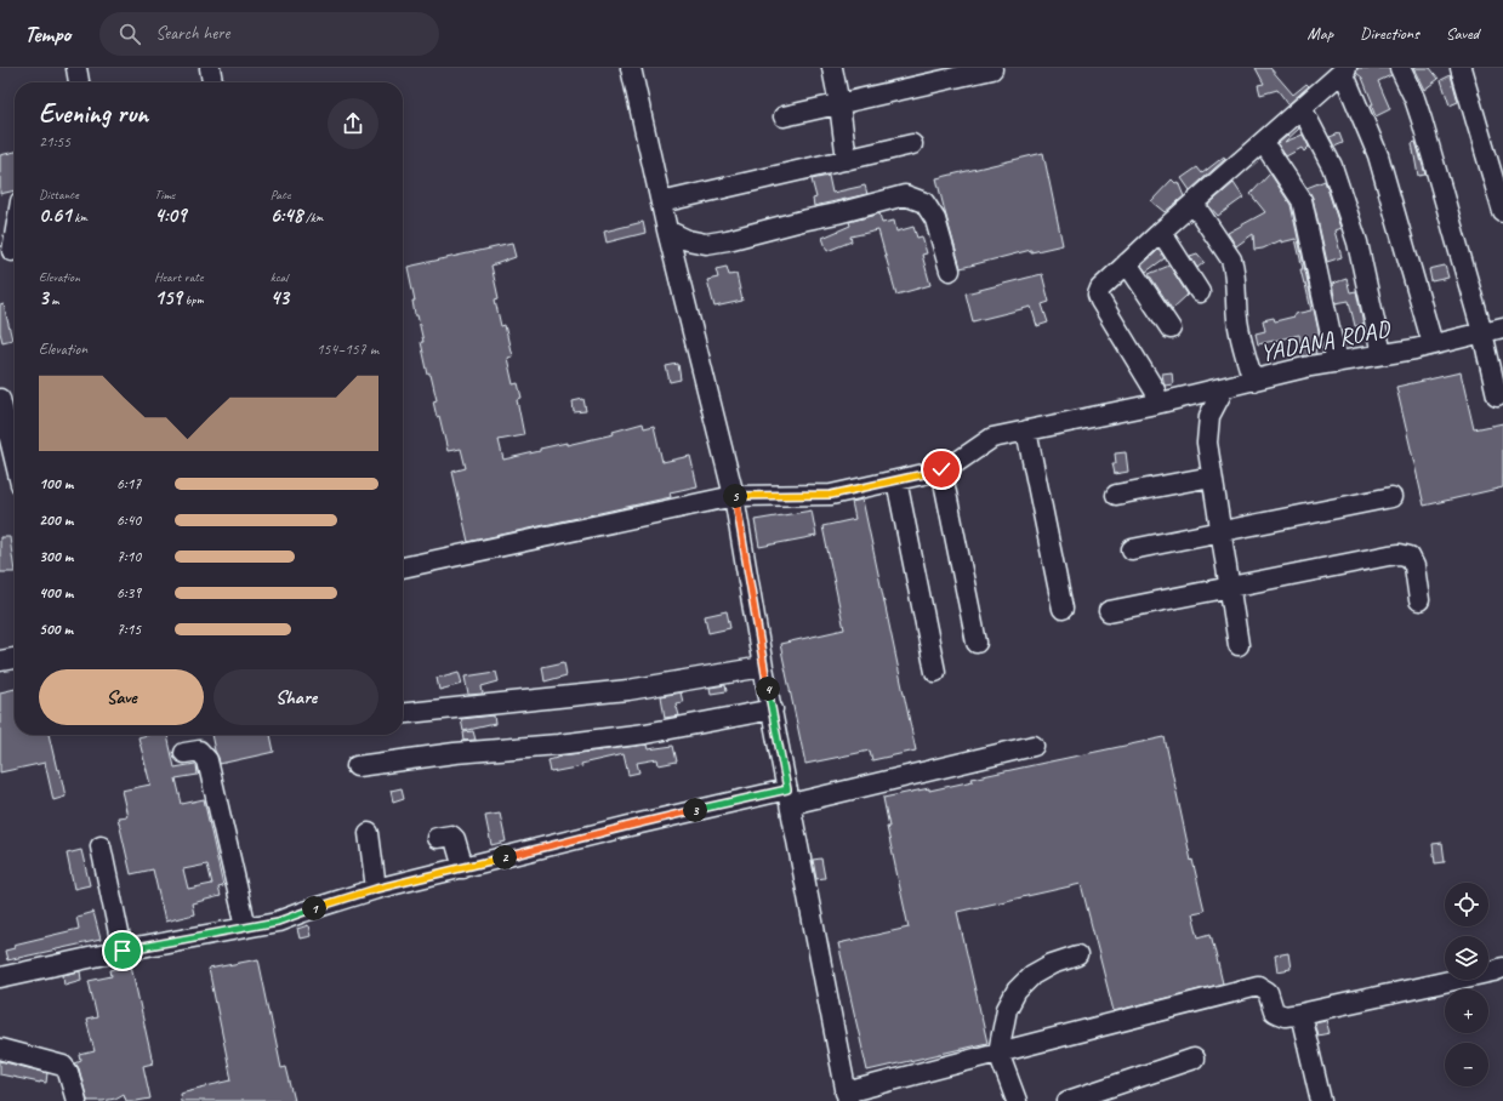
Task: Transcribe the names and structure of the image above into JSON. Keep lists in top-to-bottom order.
{
  "streets": {
    "street": ["YADANA ROAD"]
  },
  "page": {
    "header": "Tempo",
    "search": "Search here",
    "nav": ["Map", "Directions", "Saved"],
    "heading": ["Evening run", "21:55"],
    "stats": [
      ["Distance", "0.61 km"],
      ["Time", "4:09"],
      ["Pace", "6:48 /km"],
      ["Elevation", "3 m"],
      ["Heart rate", "159 bpm"],
      ["kcal", "43"]
    ],
    "chart": ["Elevation", "154–157 m"],
    "list": [
      {
        "name": "100 m",
        "note": "6:17"
      },
      {
        "name": "200 m",
        "note": "6:40"
      },
      {
        "name": "300 m",
        "note": "7:10"
      },
      {
        "name": "400 m",
        "note": "6:39"
      },
      {
        "name": "500 m",
        "note": "7:15"
      }
    ],
    "pins": [
      "5",
      "4",
      "3",
      "2",
      "1"
    ],
    "buttons": ["Save", "Share"],
    "map_buttons": ["+", "−"]
  }
}
